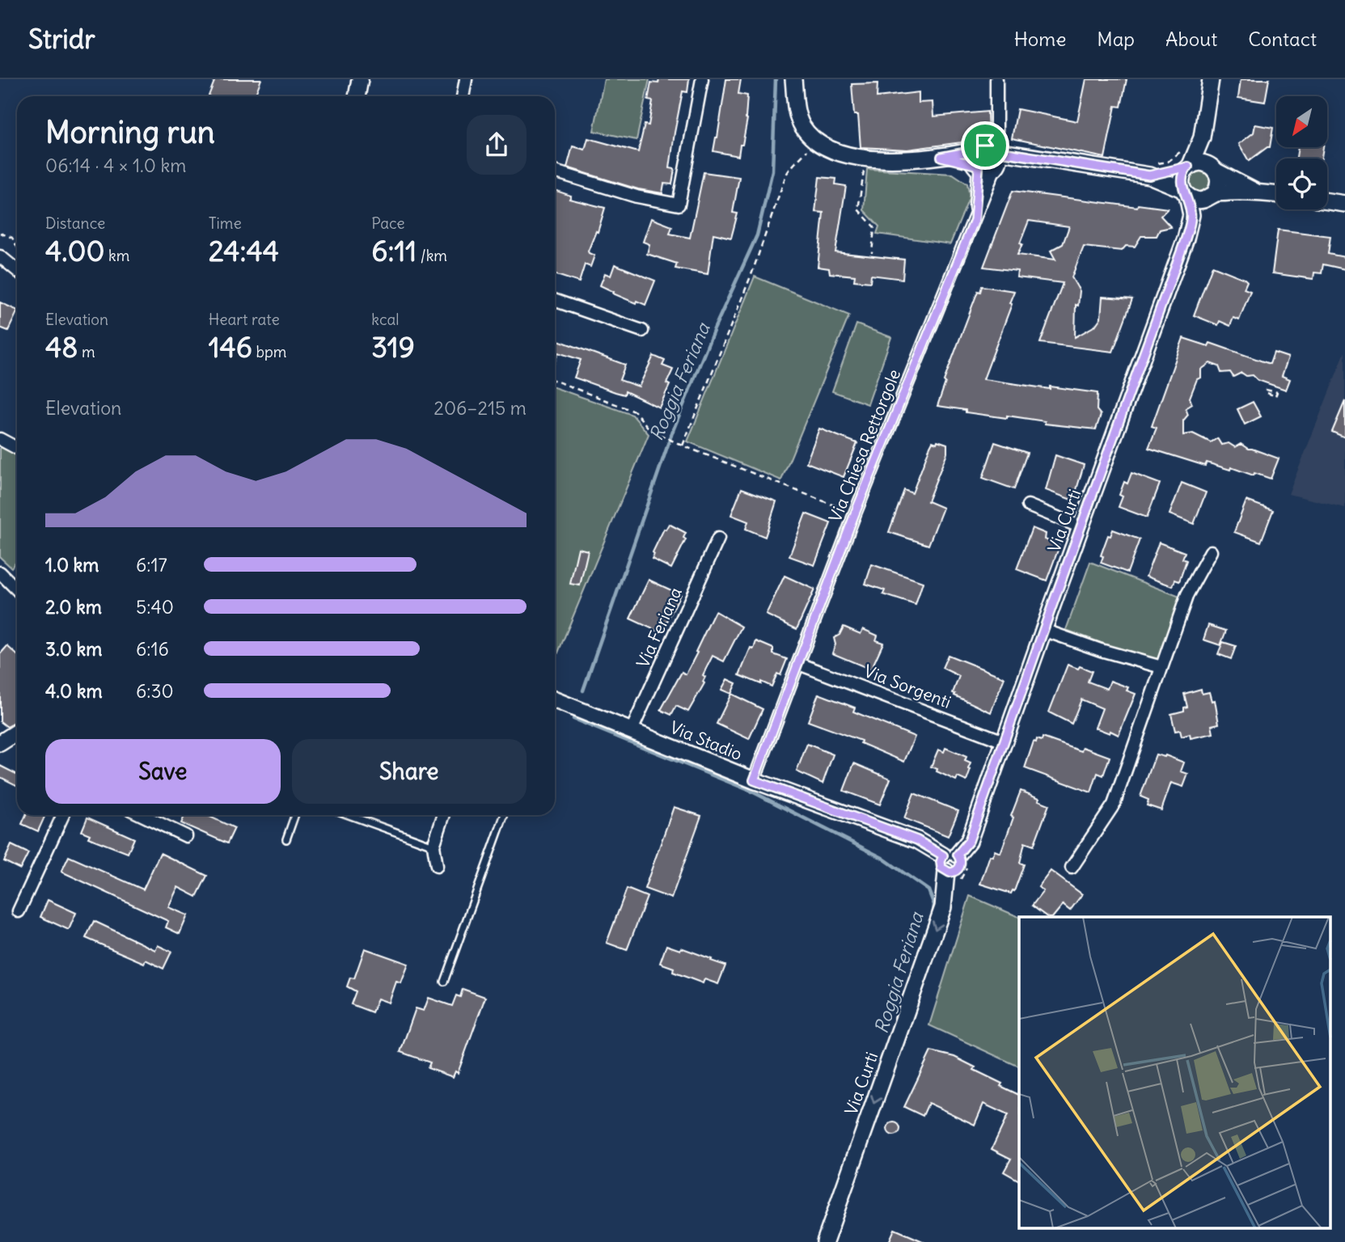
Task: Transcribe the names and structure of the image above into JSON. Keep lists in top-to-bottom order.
{
  "streets": {
    "street": [
      "Via Chiesa Rettorgole",
      "Via Curti",
      "Via Feriana",
      "Via Sorgenti",
      "Via Stadio"
    ]
  },
  "crossings": [
    ["Via Chiesa Rettorgole", "Via Sorgenti"],
    ["Via Chiesa Rettorgole", "Via Stadio"],
    ["Via Curti", "Via Sorgenti"],
    ["Via Curti", "Via Stadio"],
    ["Via Feriana", "Via Stadio"]
  ],
  "one_way": ["Via Curti"],
  "water": ["Roggia Feriana"],
  "north": "bottom left",
  "page": {
    "header": "Stridr",
    "nav": [
      "Home",
      "Map",
      "About",
      "Contact"
    ],
    "heading": ["Morning run", "06:14 · 4 × 1.0 km"],
    "stats": [
      ["Distance", "4.00 km"],
      ["Time", "24:44"],
      ["Pace", "6:11 /km"],
      ["Elevation", "48 m"],
      ["Heart rate", "146 bpm"],
      ["kcal", "319"]
    ],
    "chart": ["Elevation", "206–215 m"],
    "list": [
      {
        "name": "1.0 km",
        "note": "6:17"
      },
      {
        "name": "2.0 km",
        "note": "5:40"
      },
      {
        "name": "3.0 km",
        "note": "6:16"
      },
      {
        "name": "4.0 km",
        "note": "6:30"
      }
    ],
    "buttons": ["Save", "Share"]
  }
}
